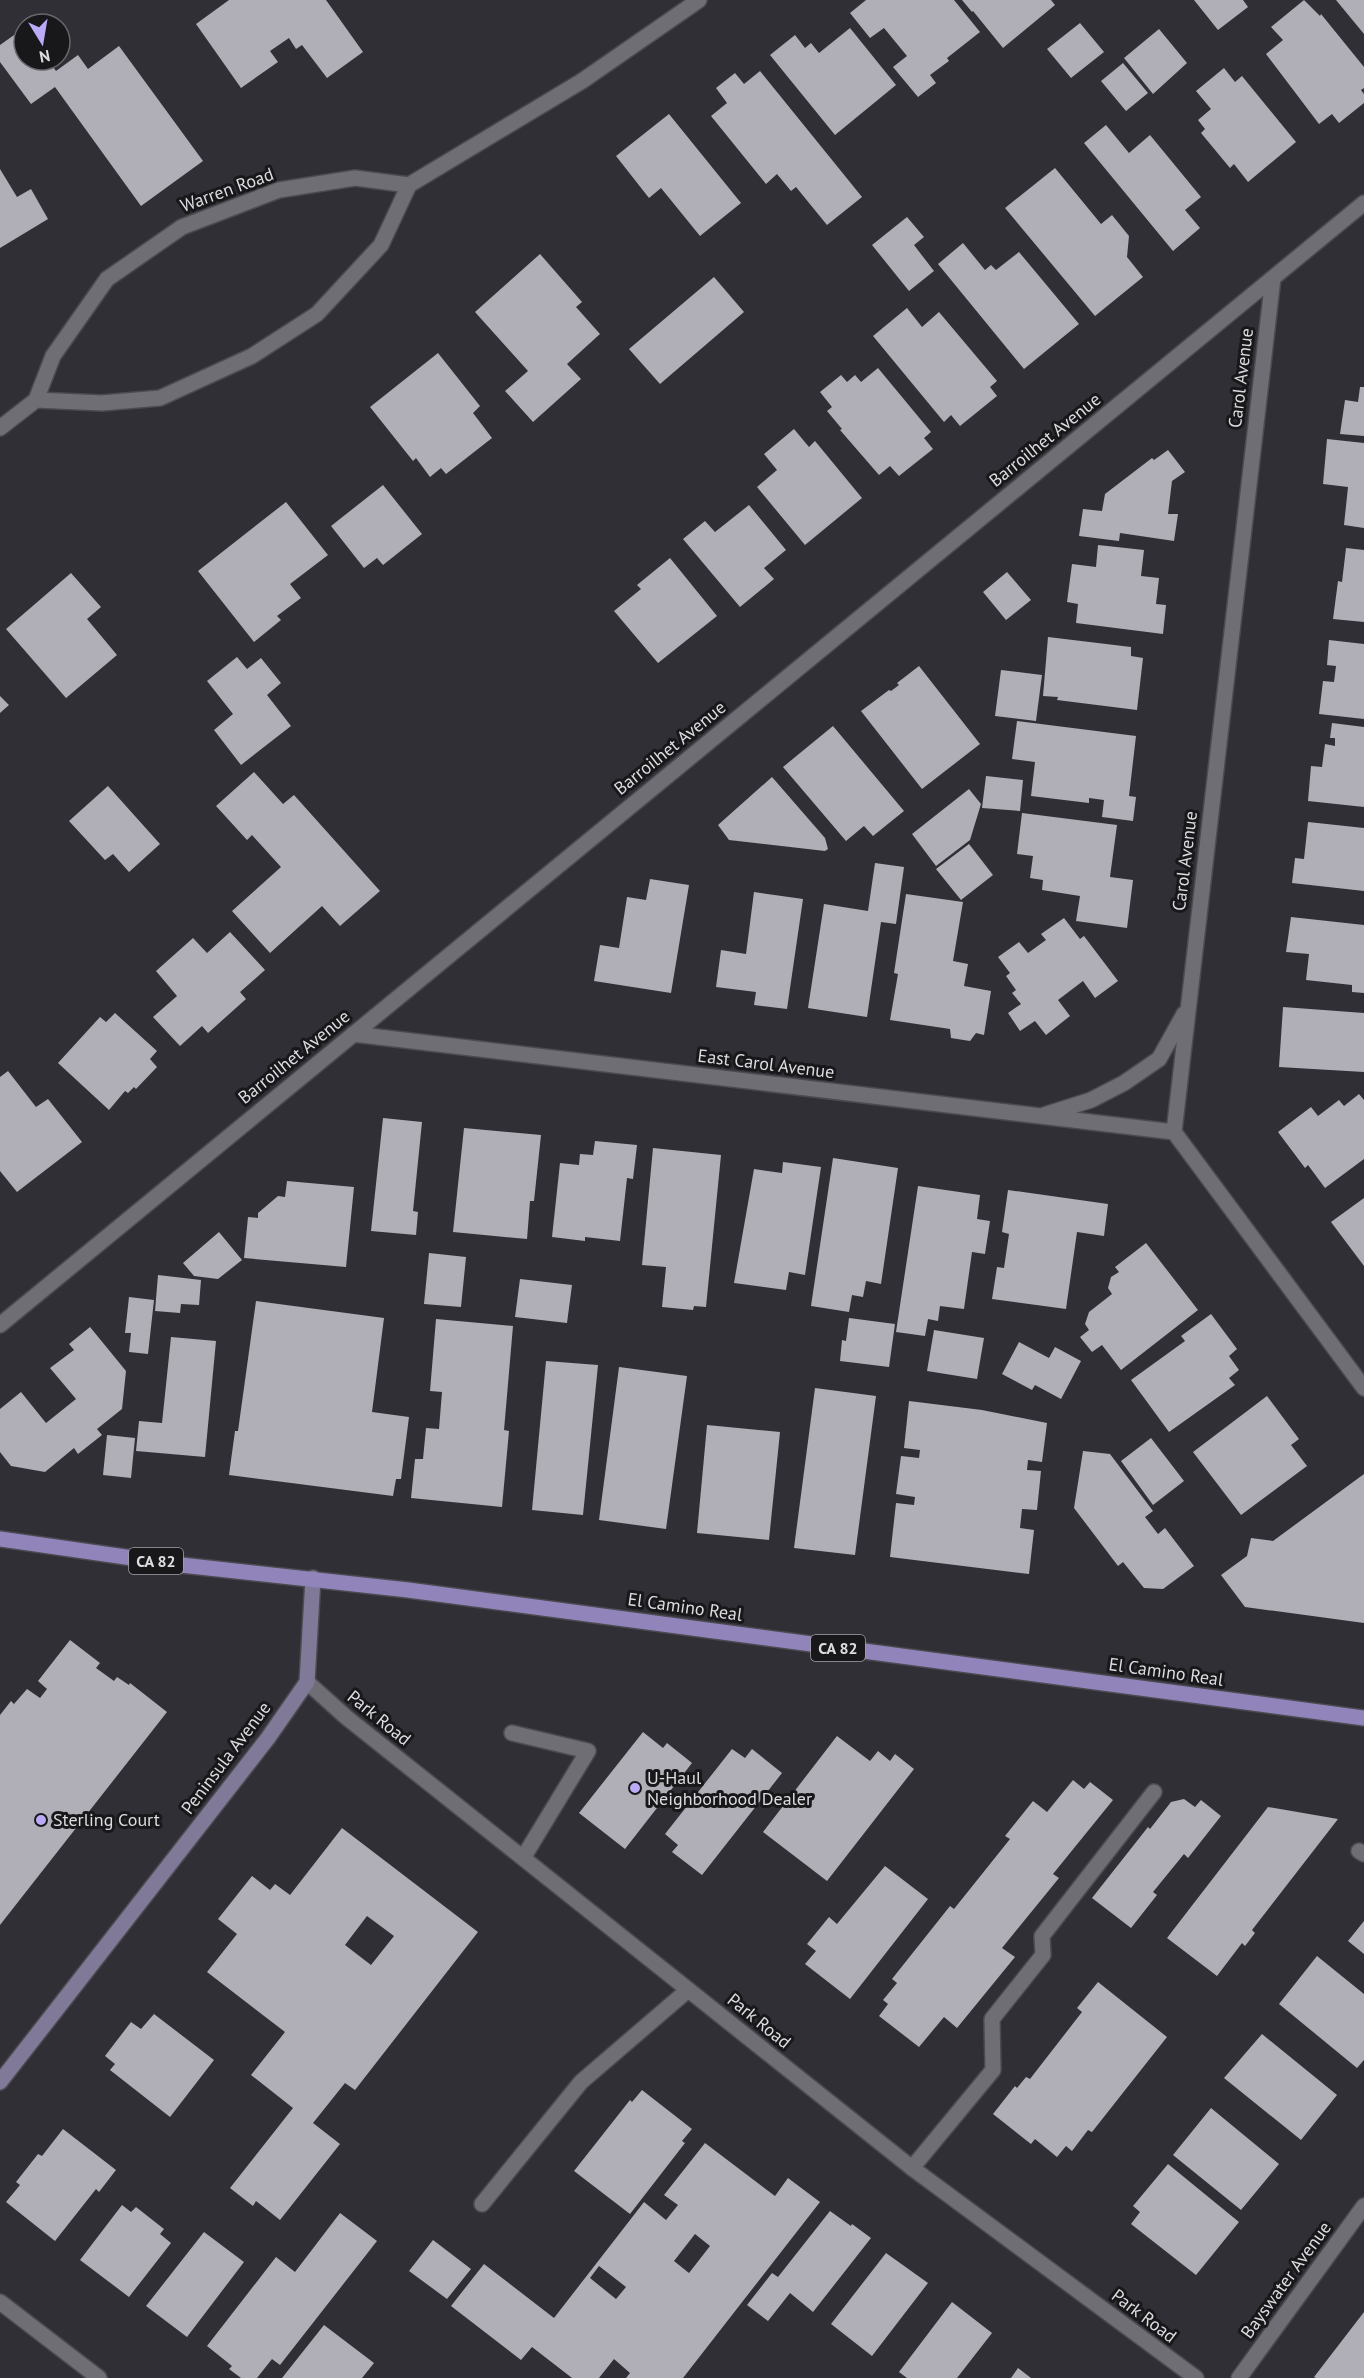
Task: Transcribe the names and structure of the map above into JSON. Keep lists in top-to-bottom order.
{
  "streets": {
    "main road": ["CA 82", "El Camino Real", "Peninsula Avenue"],
    "street": [
      "Warren Road",
      "Carol Avenue",
      "Barroilhet Avenue",
      "East Carol Avenue",
      "Park Road",
      "Bayswater Avenue"
    ]
  },
  "crossings": [
    ["Carol Avenue", "Barroilhet Avenue"],
    ["Carol Avenue", "East Carol Avenue"],
    ["Barroilhet Avenue", "East Carol Avenue"],
    ["Park Road", "Peninsula Avenue"]
  ],
  "places": ["U-Haul Neighborhood Dealer", "Sterling Court"],
  "north": "bottom"
}
